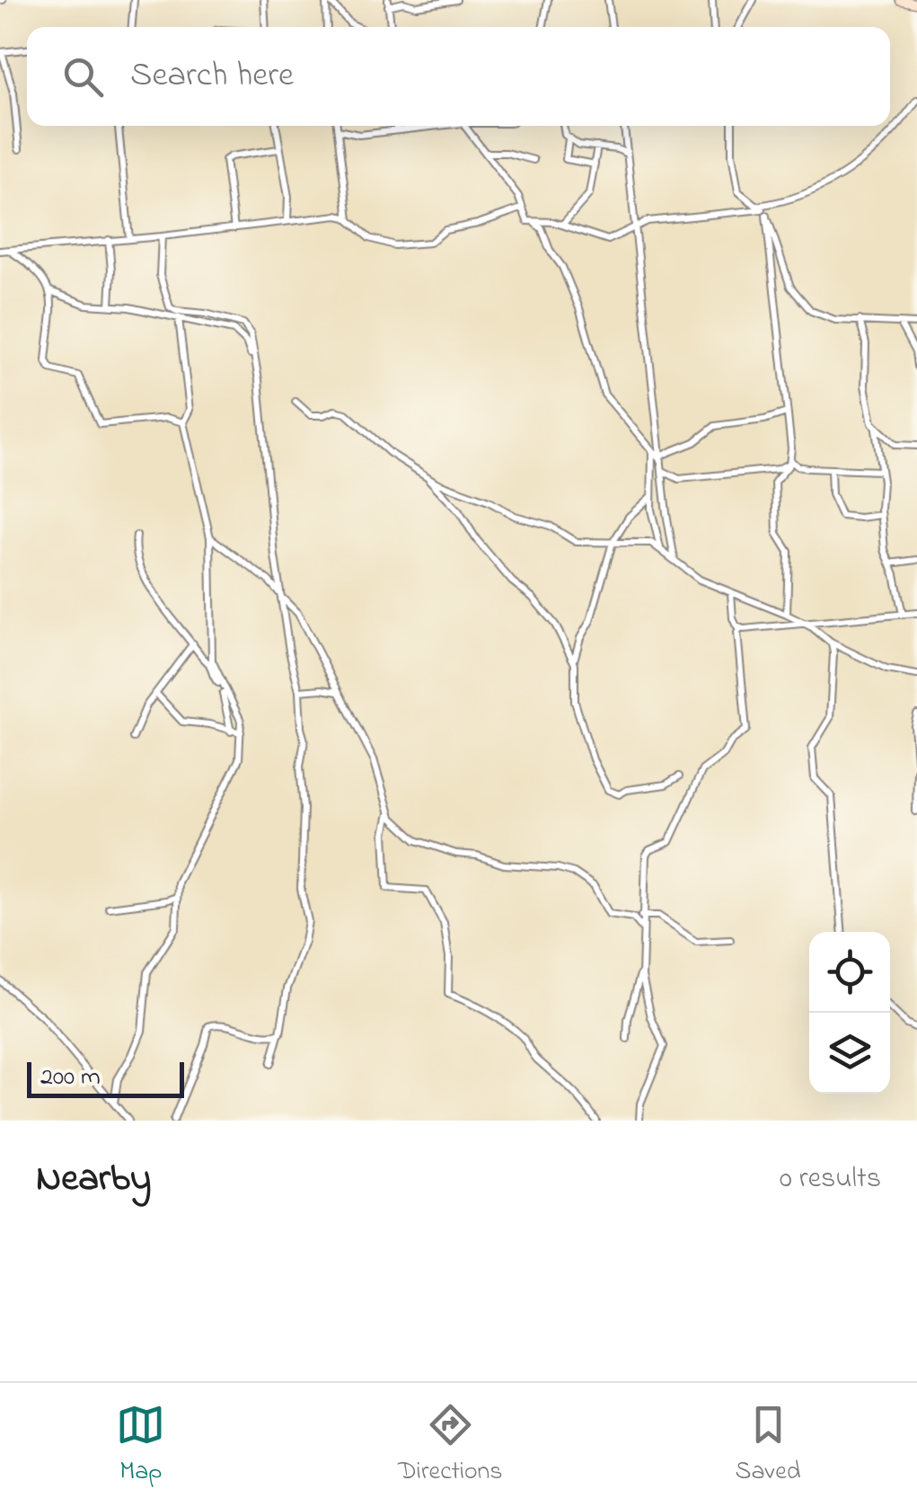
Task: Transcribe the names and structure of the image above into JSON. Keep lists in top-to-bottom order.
{
  "scale_bar": "200 m",
  "page": {
    "search": "Search here",
    "scale": "200 m",
    "heading": ["Nearby", "0 results"],
    "nav": ["Map", "Directions", "Saved"]
  }
}
